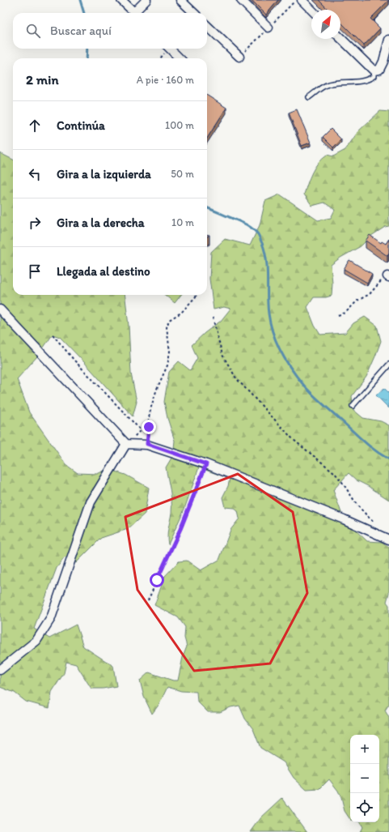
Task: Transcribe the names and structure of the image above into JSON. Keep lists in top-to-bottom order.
{
  "north": "top right",
  "page": {
    "search": "Buscar aquí",
    "heading": ["2 min", "A pie · 160 m"],
    "list": [
      ["Continúa", "100 m"],
      ["Gira a la izquierda", "50 m"],
      ["Gira a la derecha", "10 m"],
      "Llegada al destino"
    ],
    "map_buttons": ["+", "−"]
  }
}
